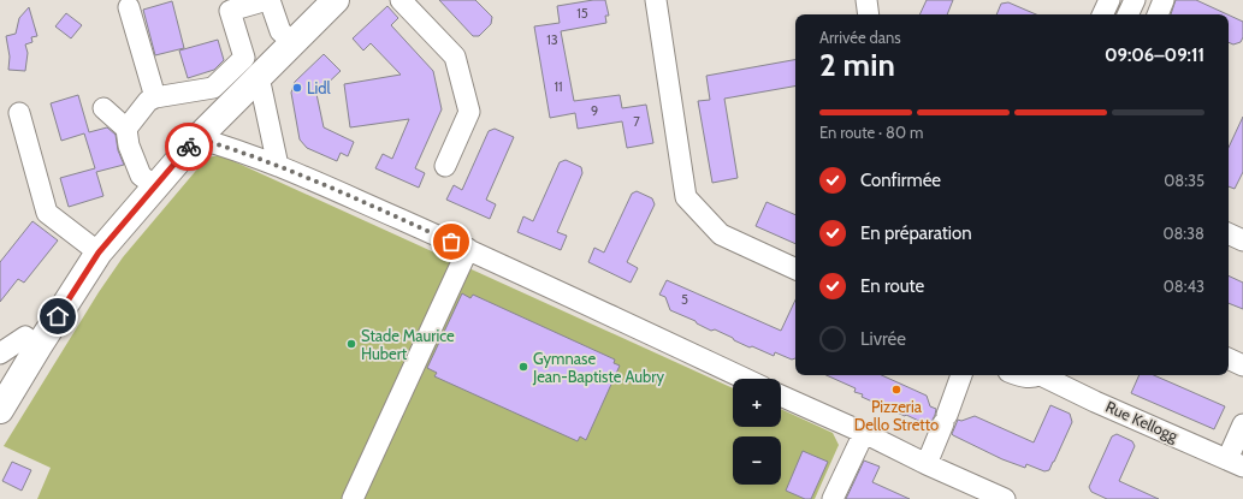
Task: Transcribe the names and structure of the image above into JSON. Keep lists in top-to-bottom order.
{
  "streets": {
    "street": ["Rue Kellogg"]
  },
  "places": [
    "Lidl",
    "Stade Maurice Hubert",
    "Gymnase Jean-Baptiste Aubry",
    "Pizzeria Dello Stretto"
  ],
  "house_numbers": [
    "15",
    "13",
    "11",
    "9",
    "7",
    "5"
  ],
  "page": {
    "heading": ["2 min", "Arrivée dans", "09:06–09:11"],
    "bar": "En route · 80 m",
    "list": [
      ["Confirmée", "08:35"],
      ["En préparation", "08:38"],
      ["En route", "08:43"],
      "Livrée"
    ],
    "map_buttons": ["+", "−"]
  }
}
